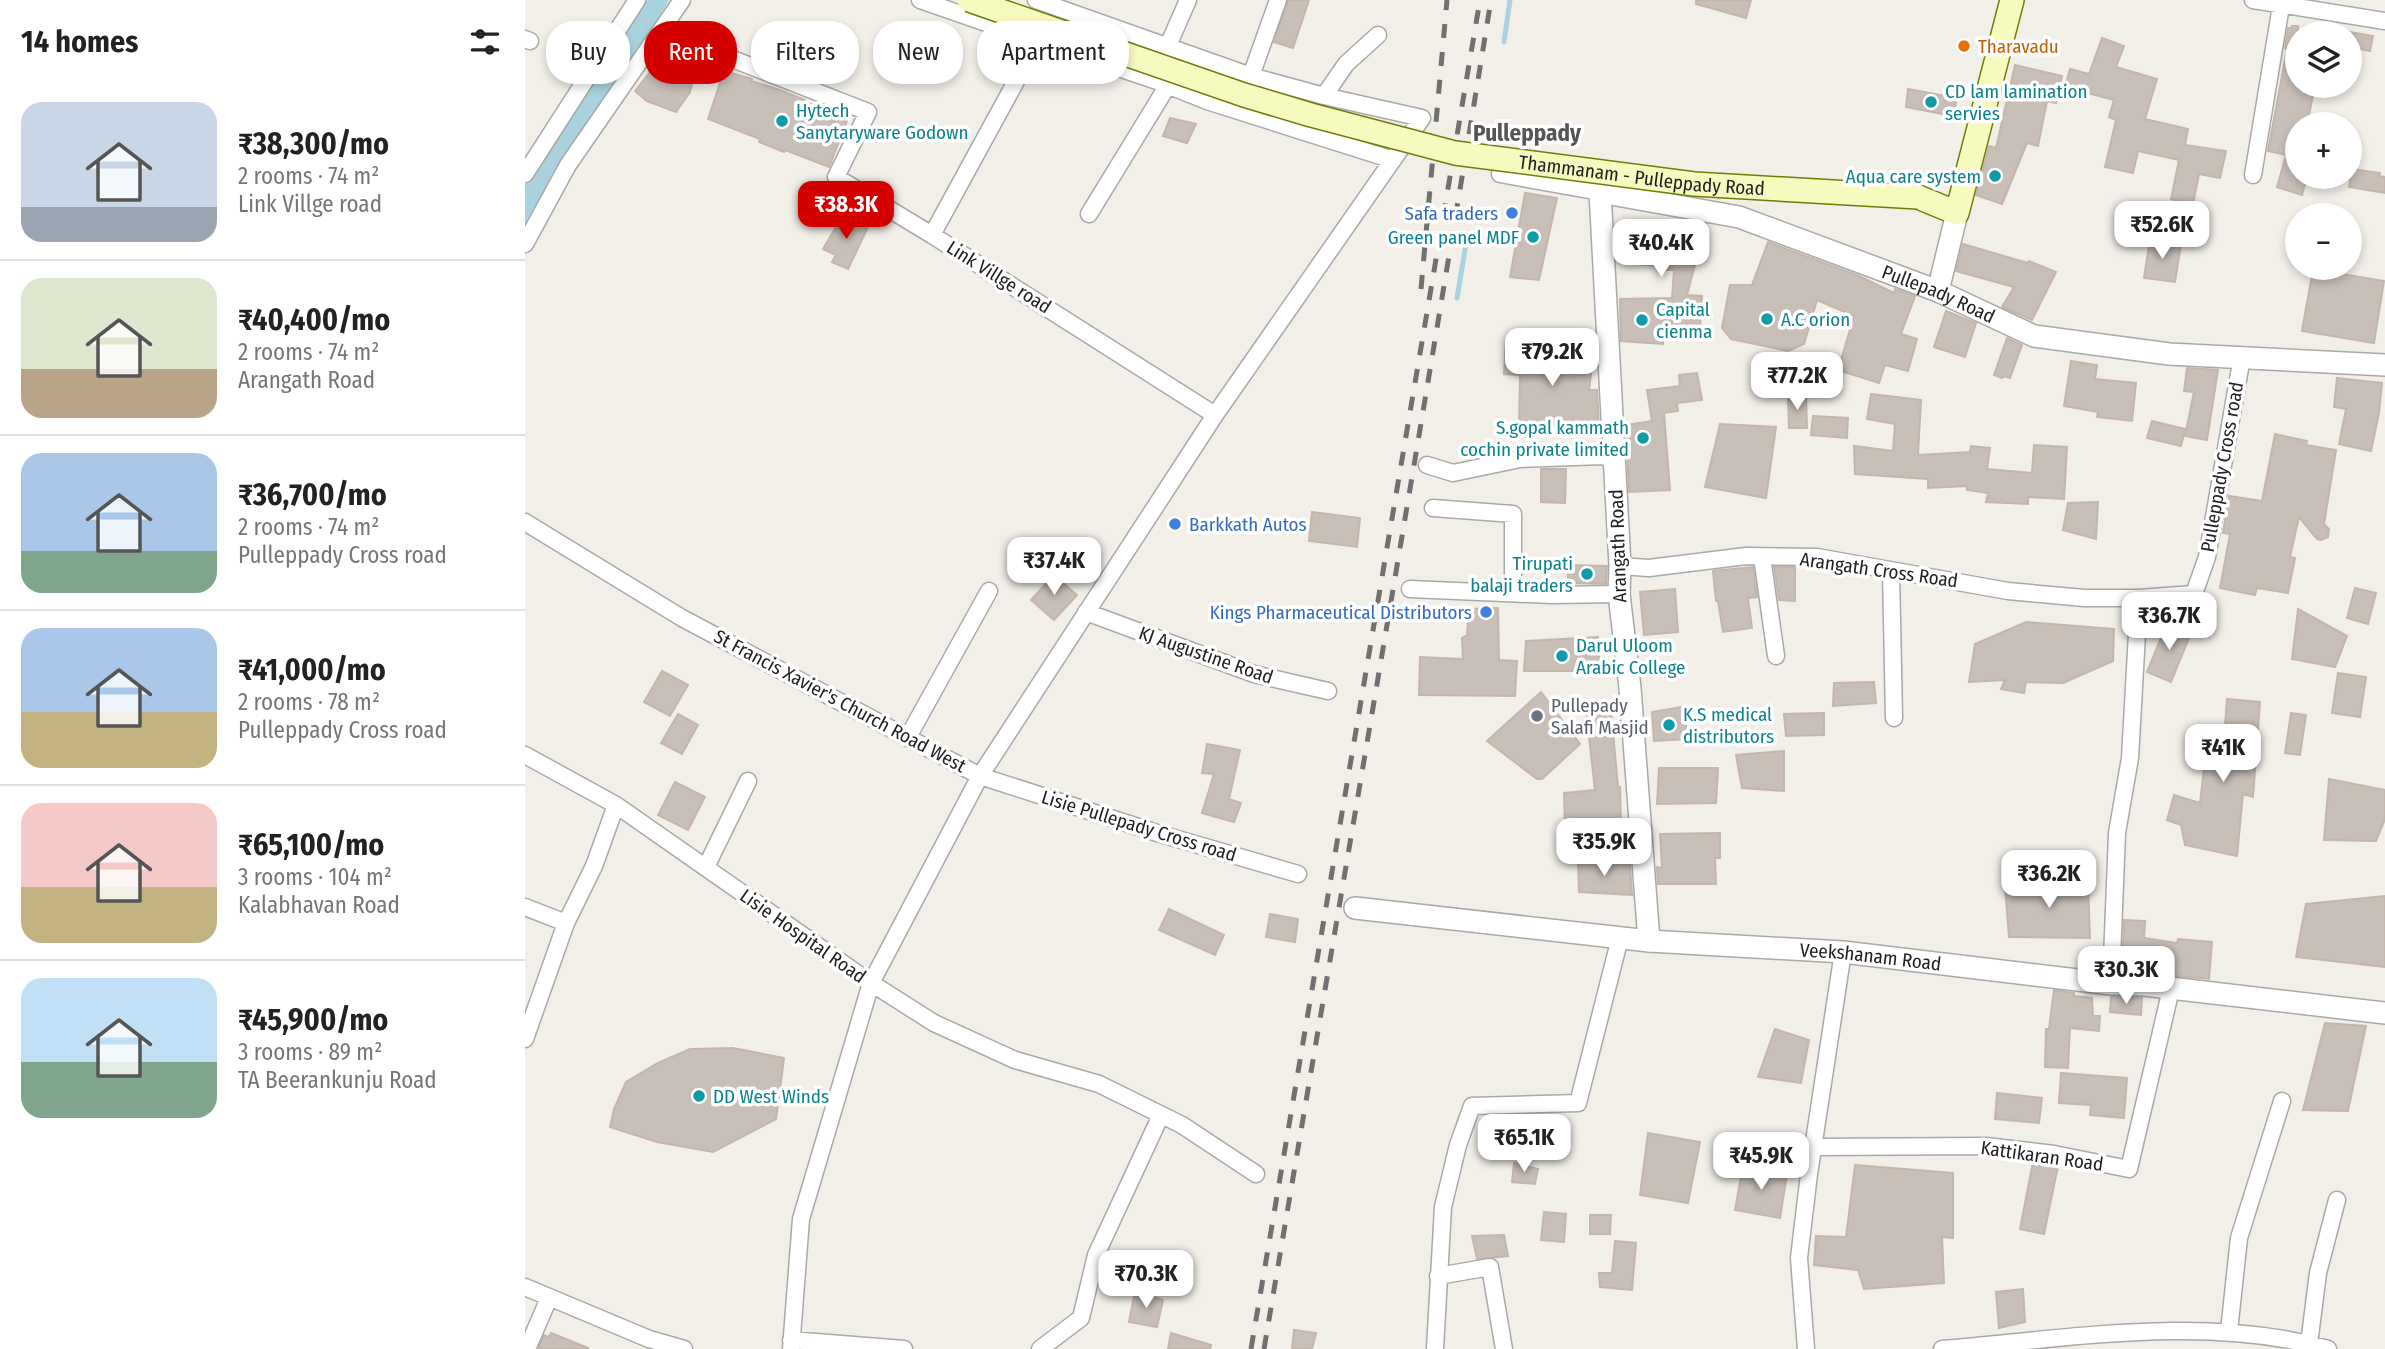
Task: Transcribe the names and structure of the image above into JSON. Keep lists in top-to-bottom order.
{
  "streets": {
    "main road": ["Thammanam - Pulleppady Road"],
    "street": [
      "Link Villge road",
      "Pullepady Road",
      "Pulleppady Cross road",
      "Arangath Road",
      "Arangath Cross Road",
      "KJ Augustine Road",
      "St Francis Xavier's Church Road West",
      "Lisie Pullepady Cross road",
      "Lisie Hospital Road",
      "Veekshanam Road",
      "Kattikaran Road"
    ]
  },
  "crossings": [
    ["Pullepady Road", "Pulleppady Cross road"],
    ["Pullepady Road", "Arangath Road"],
    ["Pulleppady Cross road", "Arangath Cross Road"],
    ["Arangath Road", "Arangath Cross Road"],
    ["Arangath Road", "Veekshanam Road"],
    ["St Francis Xavier's Church Road West", "Lisie Pullepady Cross road"],
    ["St Francis Xavier's Church Road West", "Lisie Hospital Road"],
    ["Veekshanam Road", "Kattikaran Road"]
  ],
  "districts": ["Pulleppady"],
  "places": [
    "Tharavadu",
    "CD lam lamination servies",
    "Hytech Sanytaryware Godown",
    "Aqua care system",
    "Safa traders",
    "Green panel MDF",
    "A.C orion",
    "Capital cienma",
    "S.gopal kammath cochin private limited",
    "Barkkath Autos",
    "Tirupati balaji traders",
    "Kings Pharmaceutical Distributors",
    "Darul Uloom Arabic College",
    "Pullepady Salafi Masjid",
    "K.S medical distributors",
    "DD West Winds"
  ],
  "page": {
    "heading": "14 homes",
    "map_buttons": ["+", "−"],
    "chip": [
      "Buy",
      "Rent",
      "Filters",
      "New",
      "Apartment"
    ],
    "list": [
      {
        "name": "₹38,300/mo",
        "note": "2 rooms · 74 m² · Link Villge road"
      },
      {
        "name": "₹40,400/mo",
        "note": "2 rooms · 74 m² · Arangath Road"
      },
      {
        "name": "₹36,700/mo",
        "note": "2 rooms · 74 m² · Pulleppady Cross road"
      },
      {
        "name": "₹41,000/mo",
        "note": "2 rooms · 78 m² · Pulleppady Cross road"
      },
      {
        "name": "₹65,100/mo",
        "note": "3 rooms · 104 m² · Kalabhavan Road"
      },
      {
        "name": "₹45,900/mo",
        "note": "3 rooms · 89 m² · TA Beerankunju Road"
      }
    ],
    "price": [
      "₹38.3K",
      "₹52.6K",
      "₹40.4K",
      "₹79.2K",
      "₹77.2K",
      "₹37.4K",
      "₹36.7K",
      "₹41K",
      "₹35.9K",
      "₹36.2K",
      "₹30.3K",
      "₹65.1K",
      "₹45.9K",
      "₹70.3K"
    ]
  }
}
